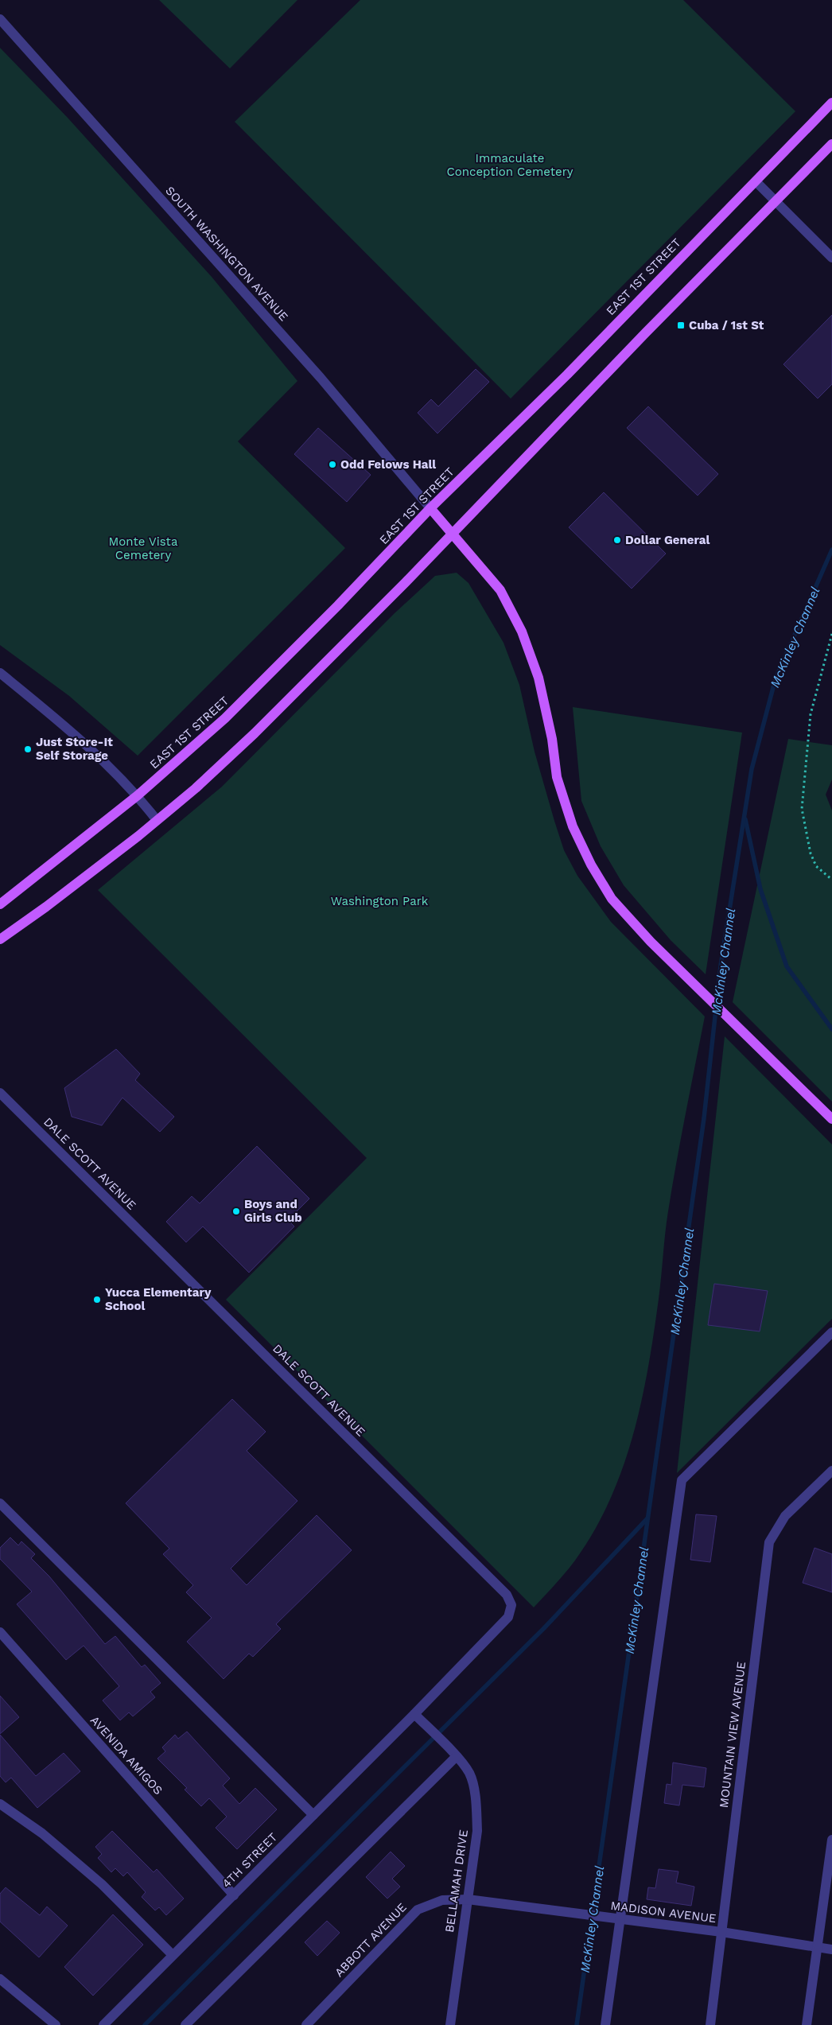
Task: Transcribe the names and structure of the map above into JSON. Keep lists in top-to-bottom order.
{
  "streets": {
    "main road": ["EAST 1ST STREET"],
    "street": [
      "SOUTH WASHINGTON AVENUE",
      "DALE SCOTT AVENUE",
      "MOUNTAIN VIEW AVENUE",
      "AVENIDA AMIGOS",
      "4TH STREET",
      "BELLAMAH DRIVE",
      "MADISON AVENUE",
      "ABBOTT AVENUE"
    ]
  },
  "crossings": [
    ["SOUTH WASHINGTON AVENUE", "EAST 1ST STREET"],
    ["DALE SCOTT AVENUE", "4TH STREET"],
    ["DALE SCOTT AVENUE", "BELLAMAH DRIVE"],
    ["MOUNTAIN VIEW AVENUE", "MADISON AVENUE"],
    ["AVENIDA AMIGOS", "4TH STREET"],
    ["4TH STREET", "BELLAMAH DRIVE"],
    ["BELLAMAH DRIVE", "MADISON AVENUE"],
    ["BELLAMAH DRIVE", "ABBOTT AVENUE"],
    ["MADISON AVENUE", "ABBOTT AVENUE"]
  ],
  "water": ["McKinley Channel"],
  "parks": ["Immaculate Conception Cemetery", "Monte Vista Cemetery", "Washington Park"],
  "places": {
    "transit": ["Cuba / 1st St"],
    "other": [
      "Odd Felows Hall",
      "Dollar General",
      "Just Store-It Self Storage",
      "Boys and Girls Club",
      "Yucca Elementary School"
    ]
  }
}
